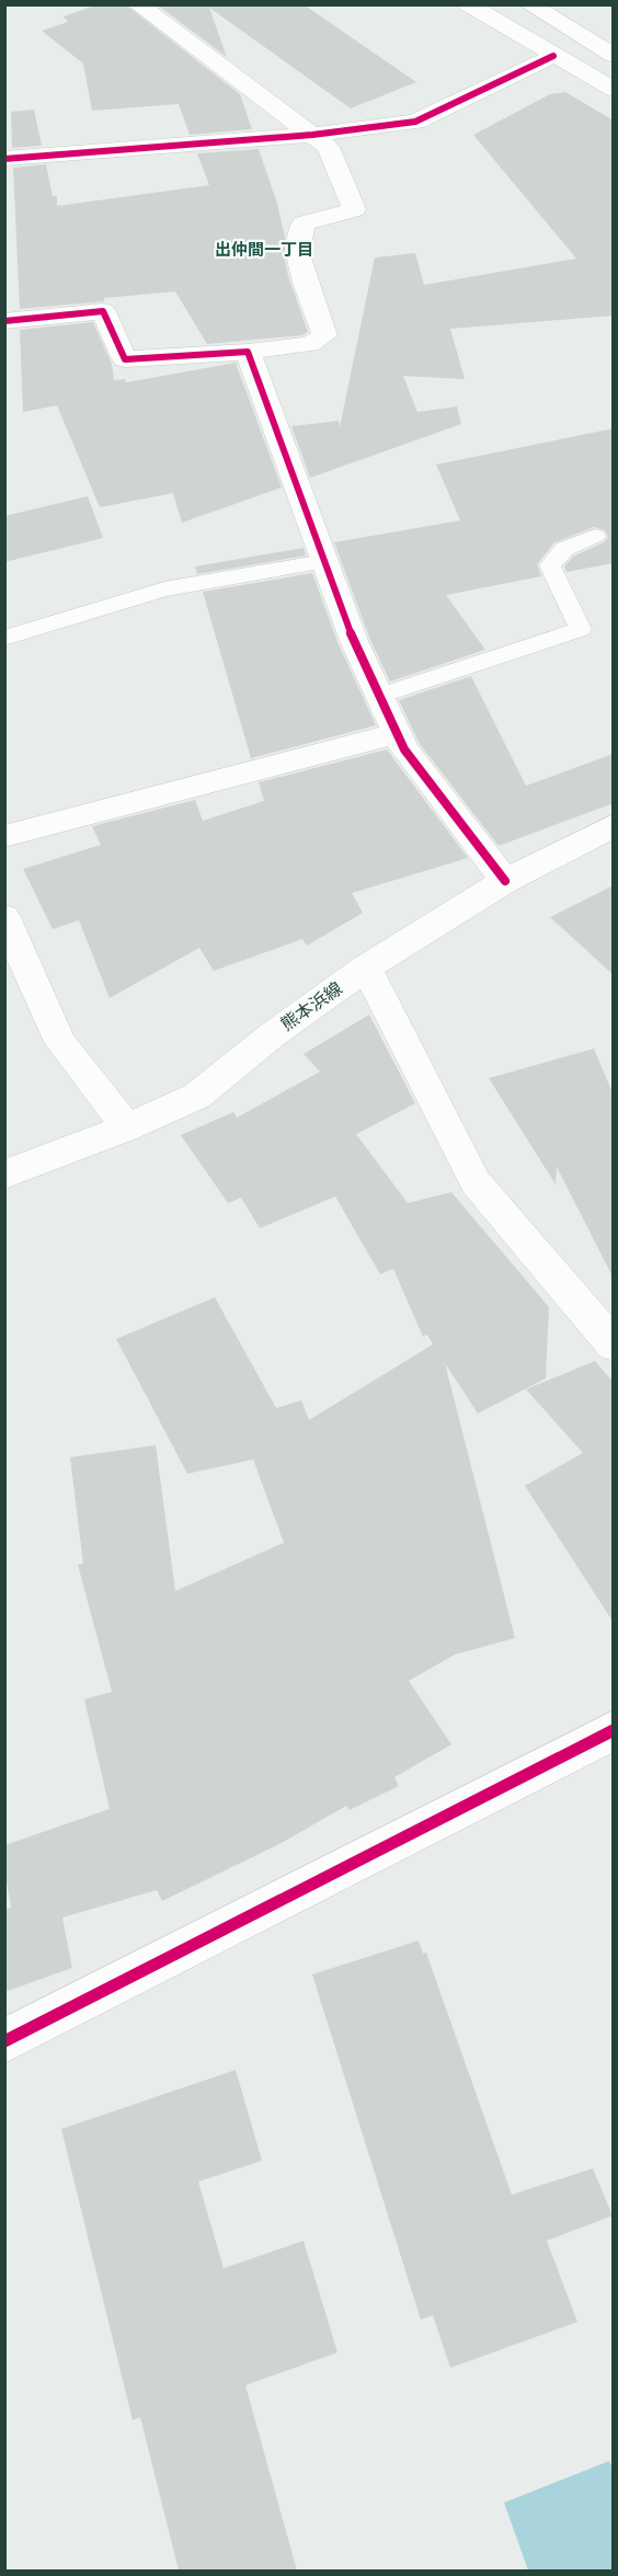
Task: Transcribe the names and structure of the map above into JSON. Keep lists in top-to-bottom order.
{
  "streets": {
    "street": ["熊本浜線"]
  },
  "districts": ["出仲間一丁目"]
}
